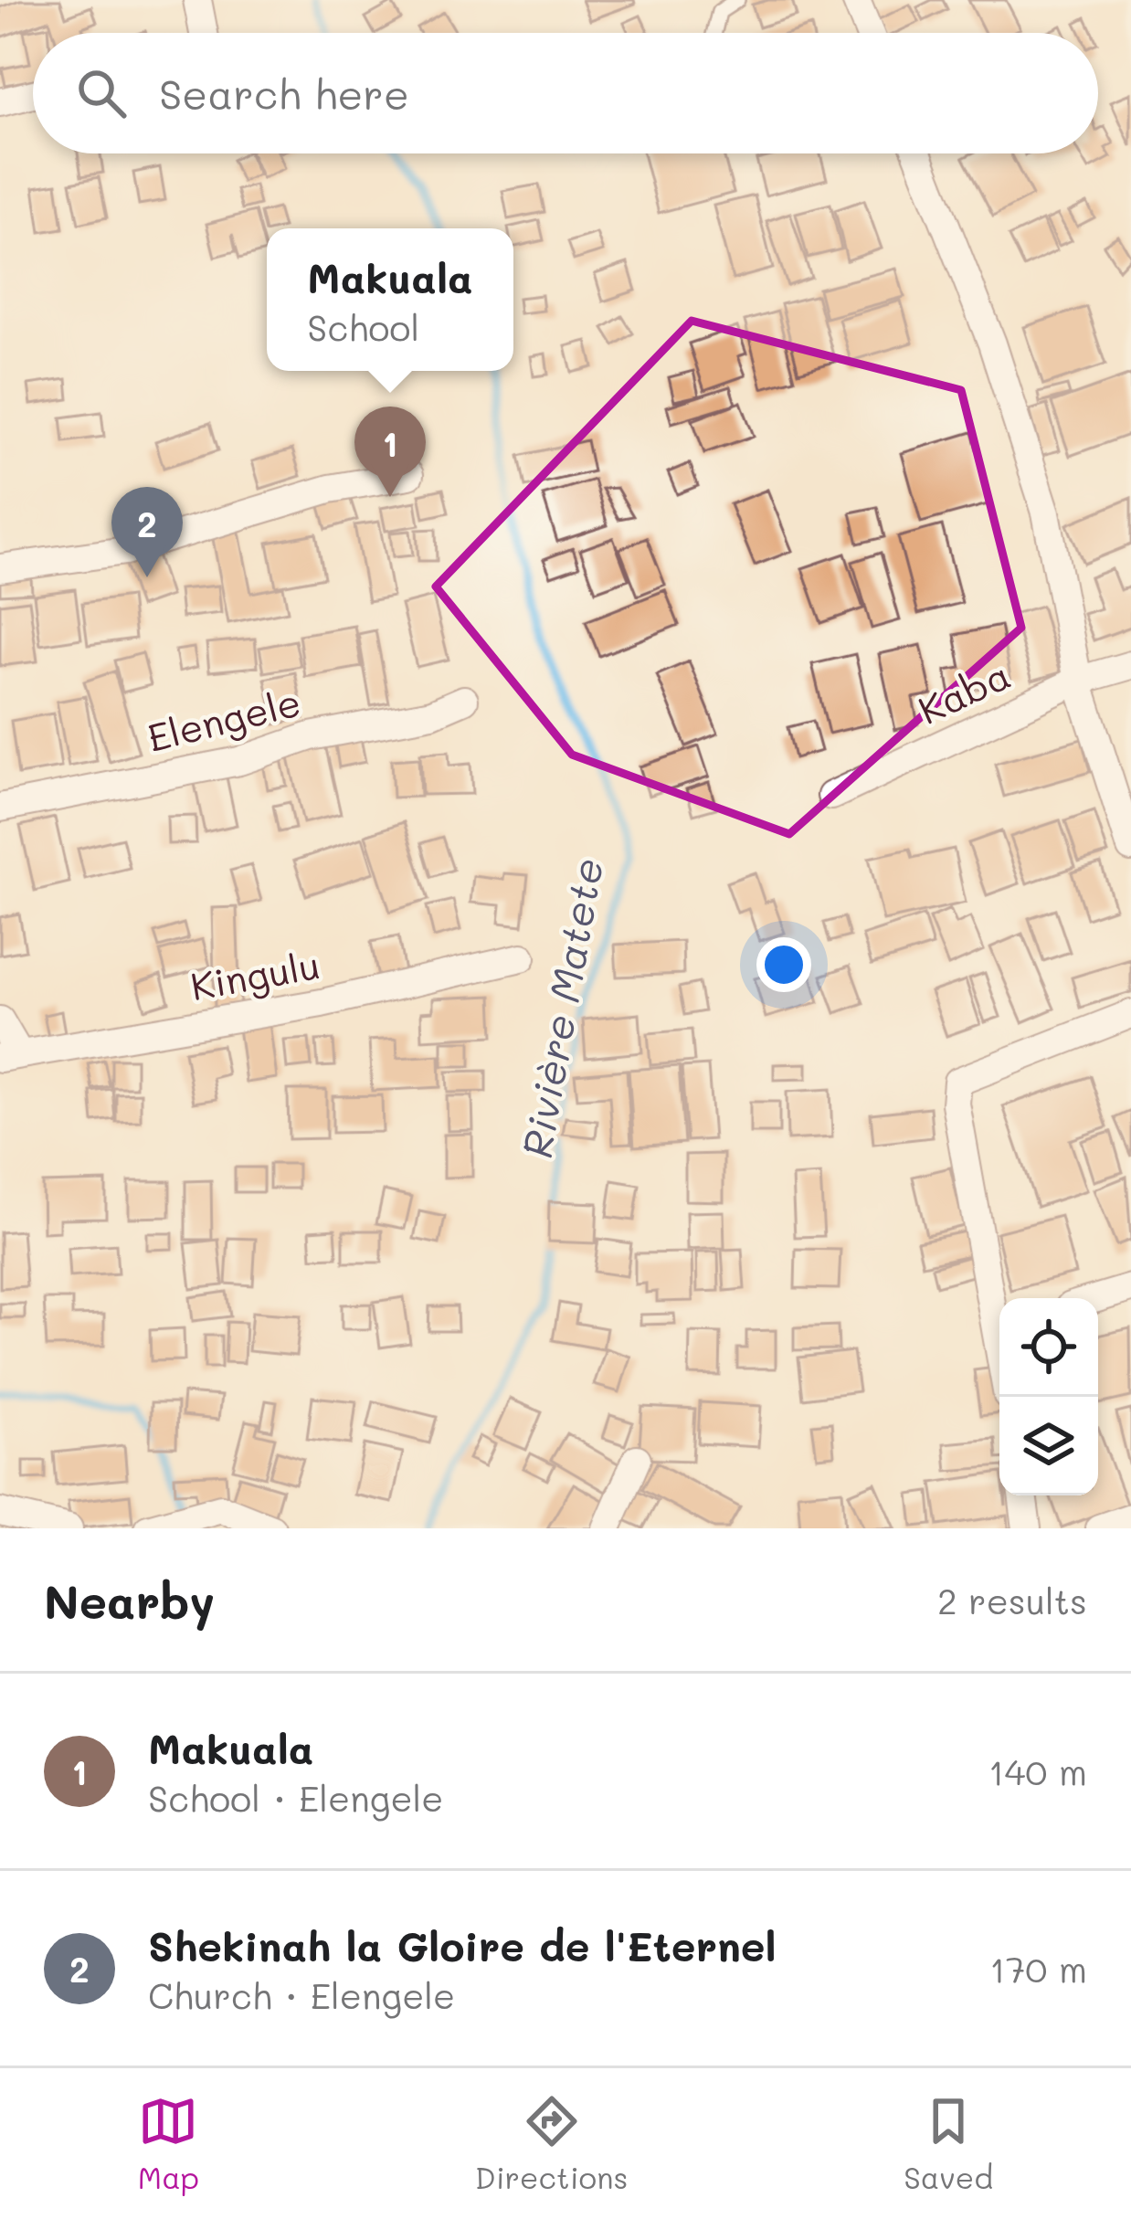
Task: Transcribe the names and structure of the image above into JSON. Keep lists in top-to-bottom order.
{
  "streets": {
    "street": ["Kaba", "Elengele", "Kingulu"]
  },
  "water": ["Rivière Matete"],
  "page": {
    "search": "Search here",
    "popup": ["Makuala", "School"],
    "pins": ["1", "2"],
    "heading": ["Nearby", "2 results"],
    "list": [
      {
        "mark": "1",
        "name": "Makuala",
        "note": "School · Elengele",
        "value": "140 m"
      },
      {
        "mark": "2",
        "name": "Shekinah la Gloire de l'Eternel",
        "note": "Church · Elengele",
        "value": "170 m"
      }
    ],
    "nav": ["Map", "Directions", "Saved"]
  }
}
